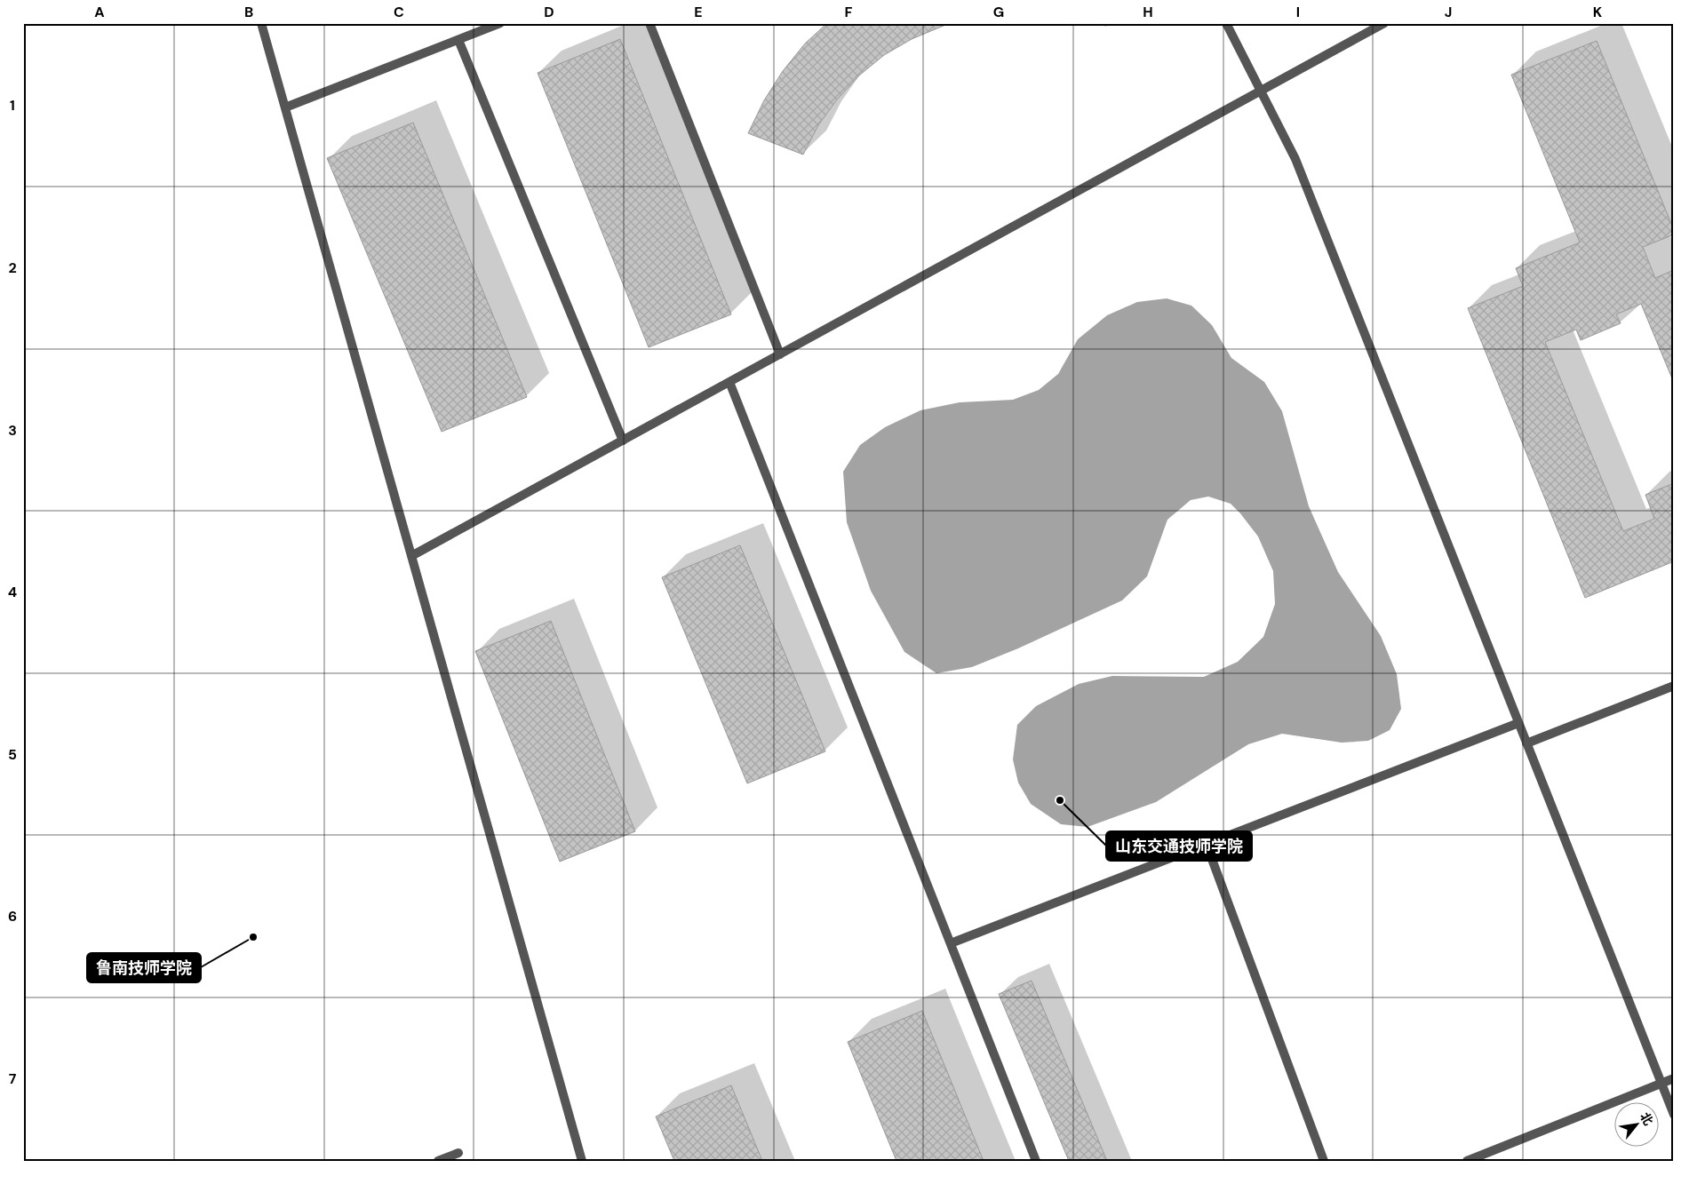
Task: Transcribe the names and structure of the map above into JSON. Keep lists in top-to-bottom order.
{
  "places": ["山东交通技师学院", "鲁南技师学院"],
  "north": "top right",
  "grid": {
    "columns": [
      "A",
      "B",
      "C",
      "D",
      "E",
      "F",
      "G",
      "H",
      "I",
      "J",
      "K"
    ],
    "rows": [
      "1",
      "2",
      "3",
      "4",
      "5",
      "6",
      "7"
    ]
  }
}
